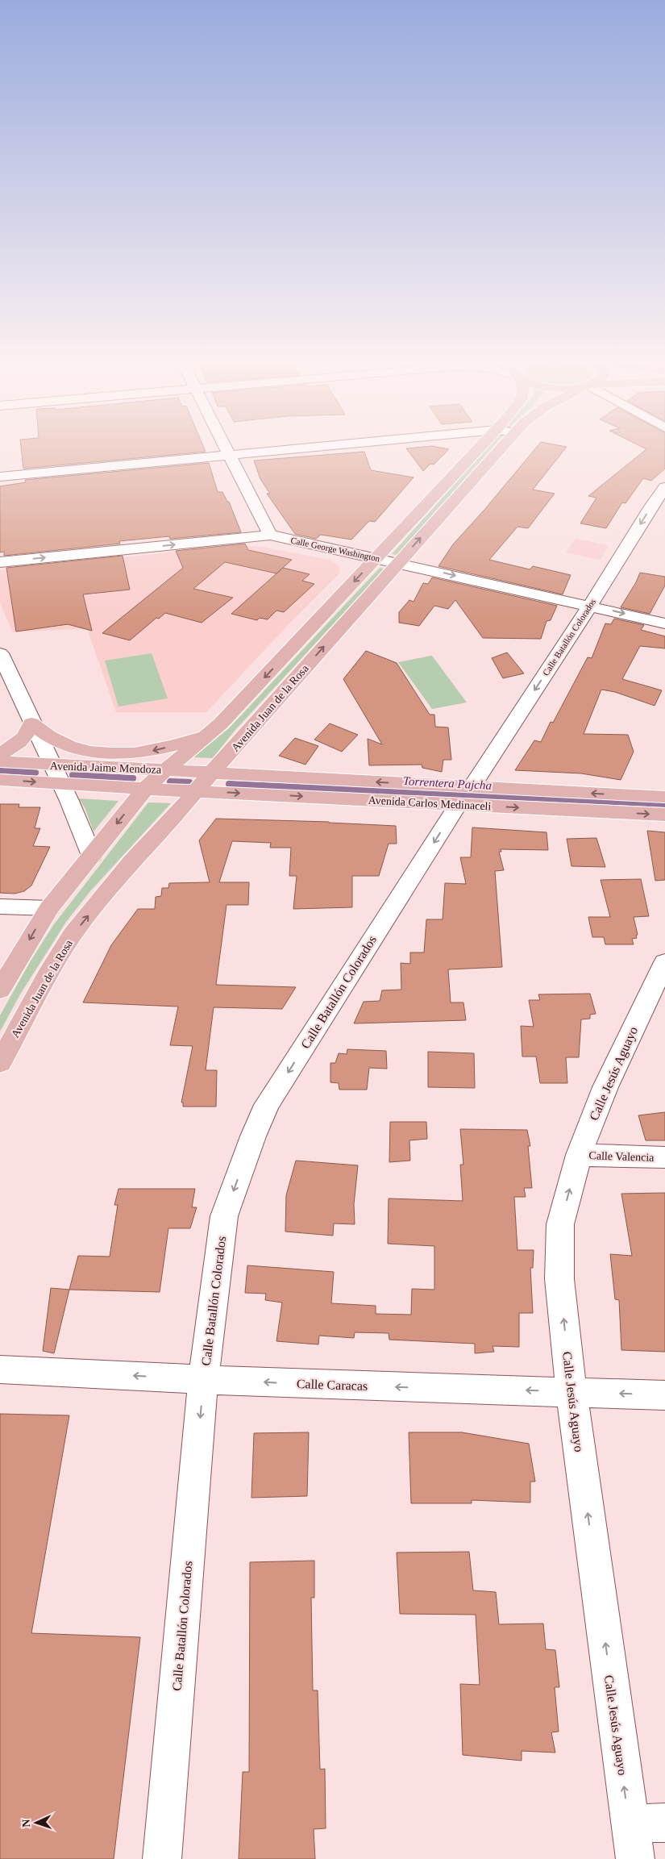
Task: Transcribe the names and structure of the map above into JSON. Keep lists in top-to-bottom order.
{
  "streets": {
    "main road": ["Avenida Juan de la Rosa", "Avenida Jaime Mendoza", "Avenida Carlos Medinaceli"],
    "street": [
      "Calle George Washington",
      "Calle Batallón Colorados",
      "Calle Jesús Aguayo",
      "Calle Valencia",
      "Calle Caracas"
    ]
  },
  "crossings": [
    ["Calle George Washington", "Calle Batallón Colorados"],
    ["Calle George Washington", "Avenida Juan de la Rosa"],
    ["Calle Batallón Colorados", "Avenida Carlos Medinaceli"],
    ["Calle Batallón Colorados", "Calle Caracas"],
    ["Avenida Juan de la Rosa", "Avenida Jaime Mendoza"],
    ["Avenida Juan de la Rosa", "Avenida Carlos Medinaceli"],
    ["Avenida Jaime Mendoza", "Avenida Carlos Medinaceli"],
    ["Calle Jesús Aguayo", "Calle Valencia"],
    ["Calle Jesús Aguayo", "Calle Caracas"]
  ],
  "one_way": ["Calle Batallón Colorados", "Calle Jesús Aguayo", "Calle Caracas"],
  "water": ["Torrentera Pajcha"],
  "north": "left"
}
